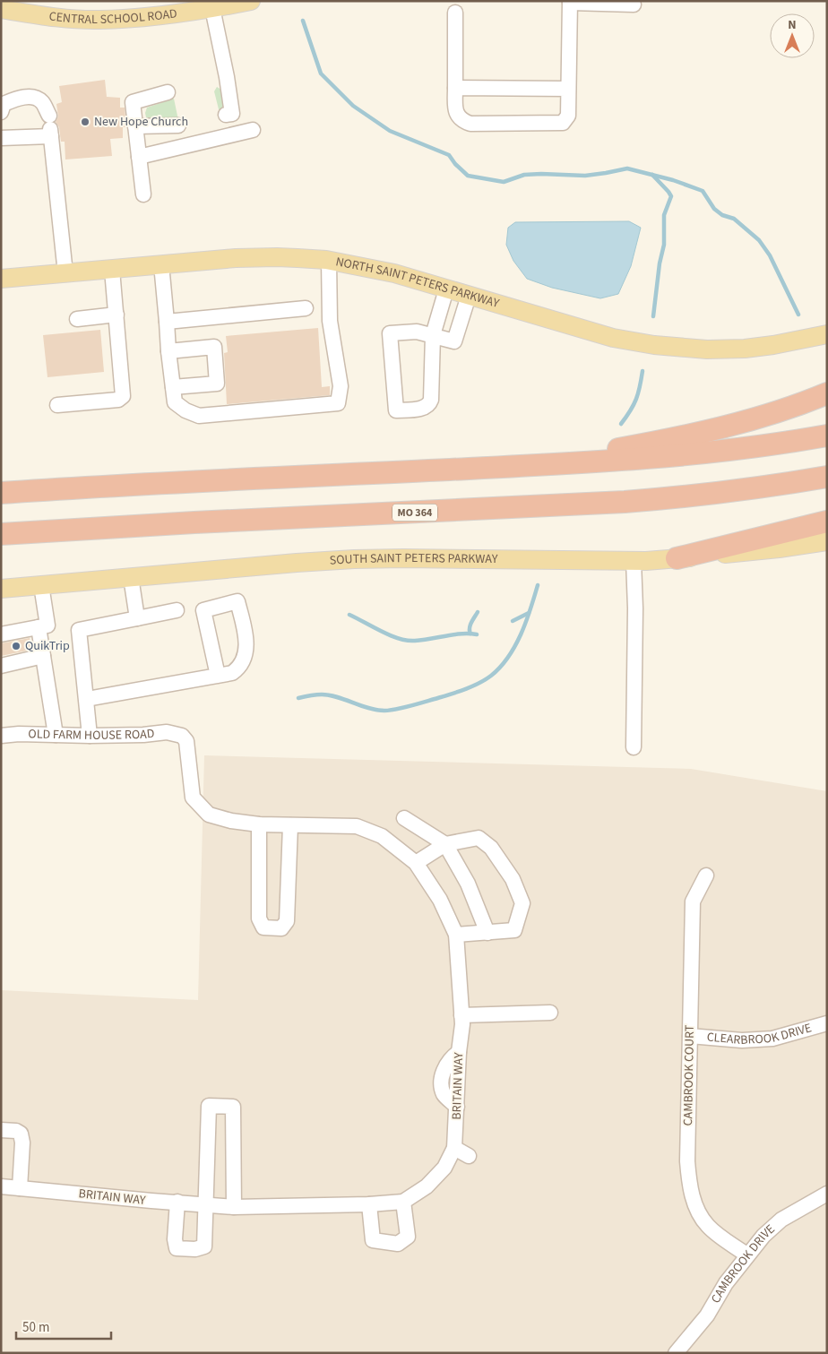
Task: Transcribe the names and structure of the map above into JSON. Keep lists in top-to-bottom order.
{
  "streets": {
    "highway": ["MO 364"],
    "main road": ["CENTRAL SCHOOL ROAD", "NORTH SAINT PETERS PARKWAY", "SOUTH SAINT PETERS PARKWAY"],
    "street": [
      "OLD FARM HOUSE ROAD",
      "CLEARBROOK DRIVE",
      "CAMBROOK COURT",
      "BRITAIN WAY",
      "CAMBROOK DRIVE"
    ]
  },
  "crossings": [
    ["OLD FARM HOUSE ROAD", "BRITAIN WAY"],
    ["CLEARBROOK DRIVE", "CAMBROOK COURT"],
    ["CAMBROOK COURT", "CAMBROOK DRIVE"]
  ],
  "places": ["New Hope Church", "QuikTrip"],
  "scale_bar": "50 m",
  "north": "top"
}
